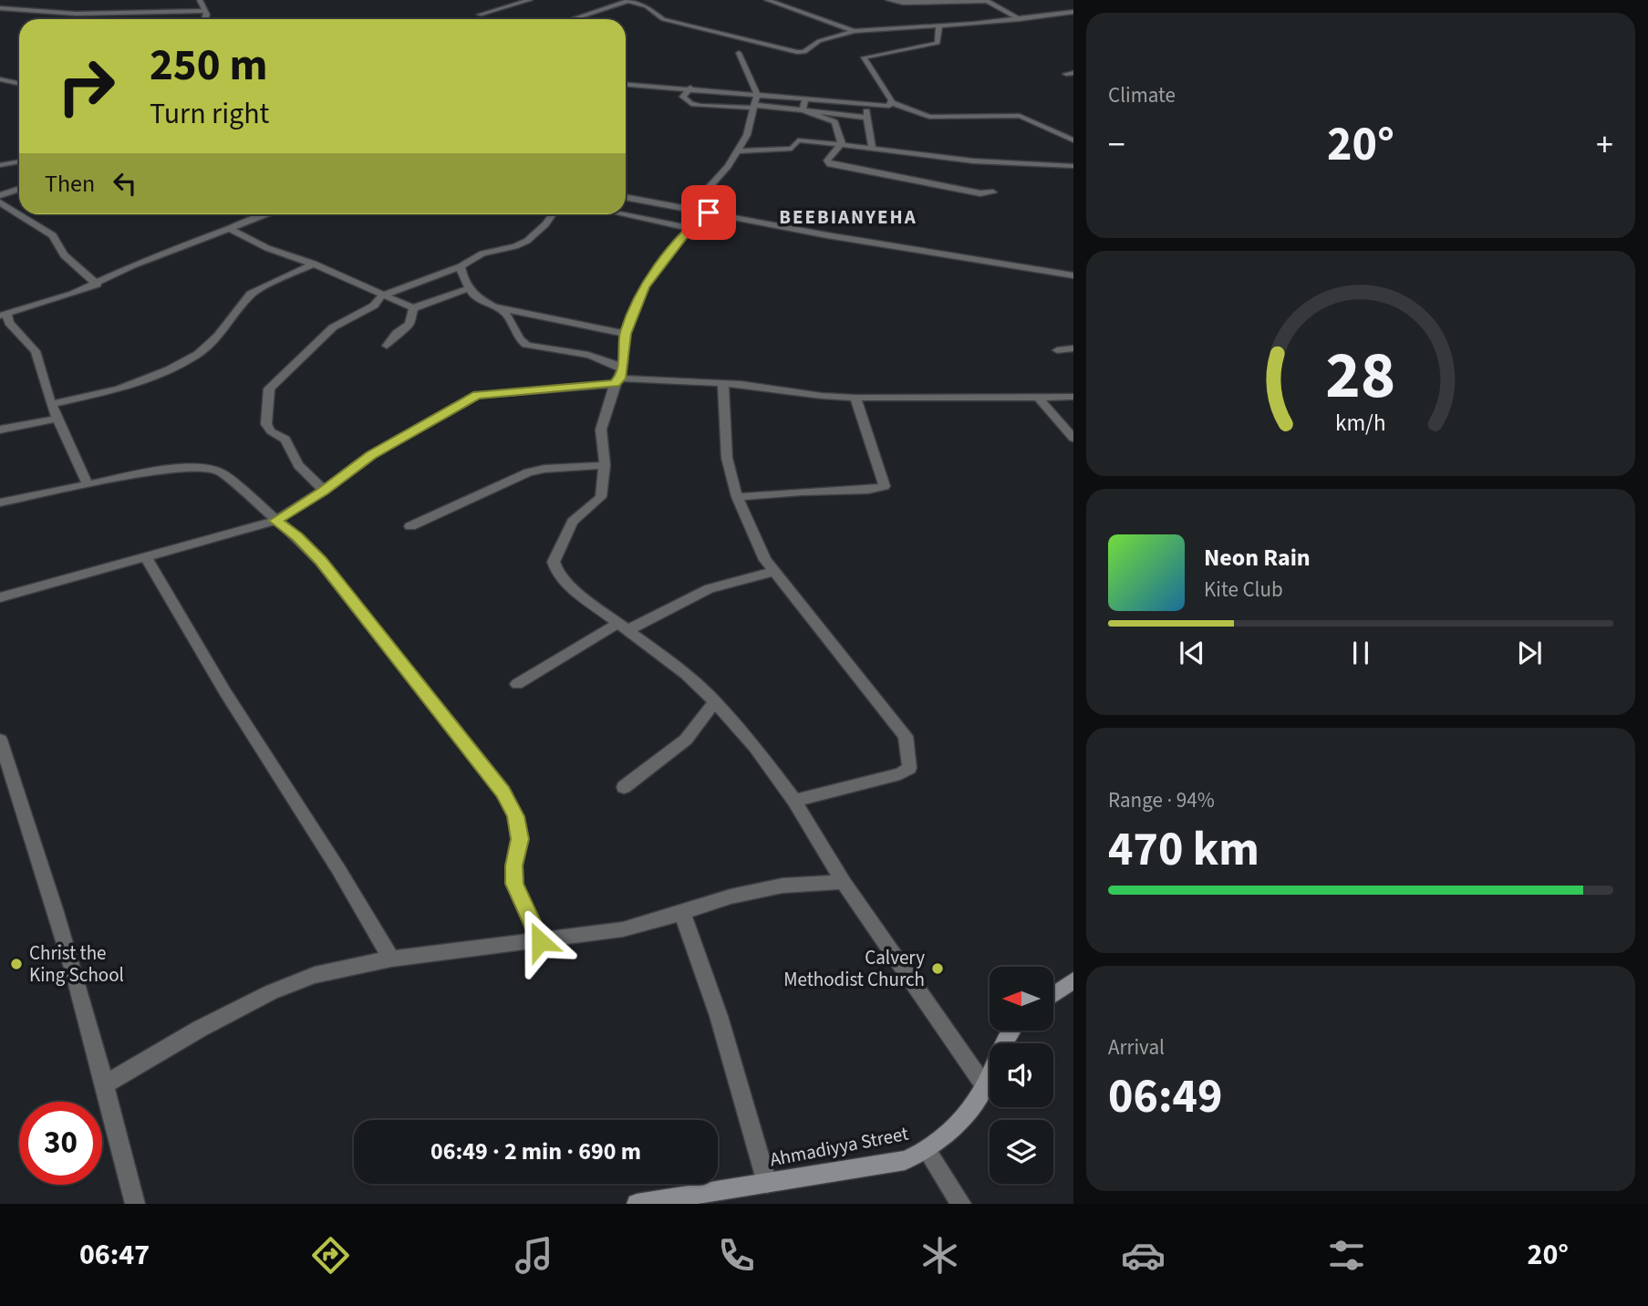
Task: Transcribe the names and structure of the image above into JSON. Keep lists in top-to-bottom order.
{
  "streets": {
    "street": ["Ahmadiyya Street"]
  },
  "districts": ["BEEBIANYEHA"],
  "places": ["Christ the King School", "Calvery Methodist Church"],
  "north": "left",
  "page": {
    "tile": [
      "Climate",
      ["Range · 94%", "470 km"],
      ["Arrival", "06:49"]
    ],
    "turn": ["250 m", "Turn right"],
    "heat": ["−", "20°", "+"],
    "then": "Then",
    "song": ["Neon Rain", "Kite Club"],
    "limit": "30",
    "trip": "06:49 · 2 min · 690 m",
    "tabs": ["06:47", "20°"],
    "gauge": ["28", "km/h"]
  }
}
